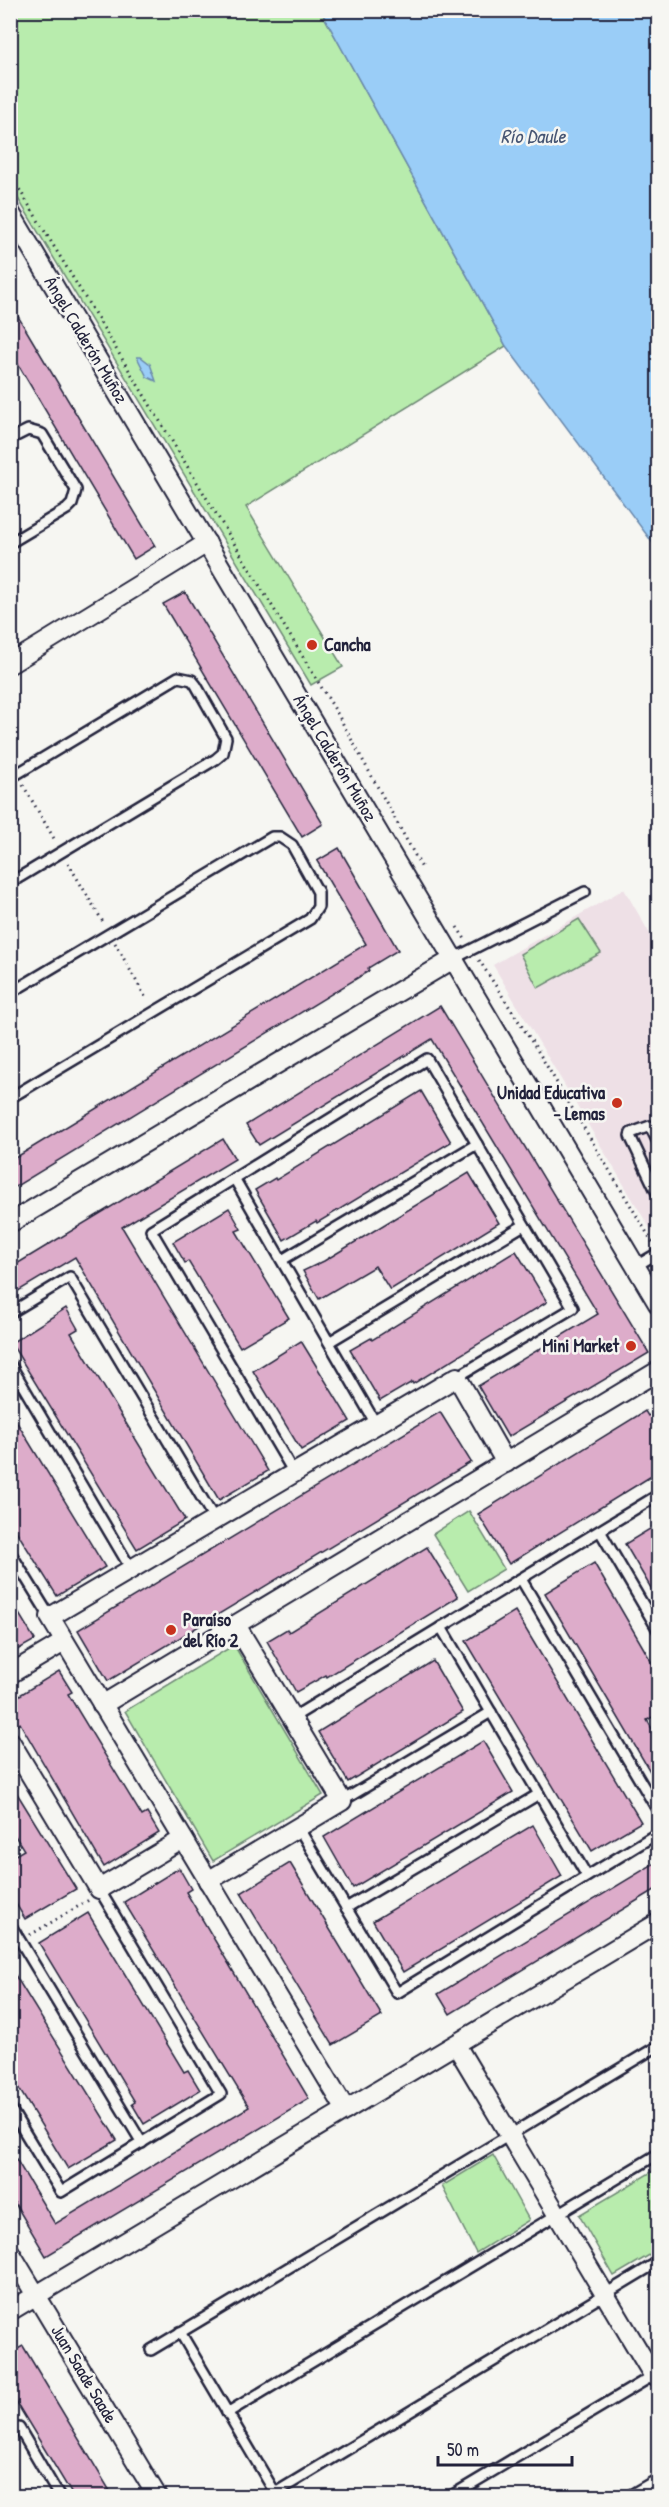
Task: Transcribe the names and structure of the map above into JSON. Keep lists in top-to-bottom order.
{
  "streets": {
    "street": ["Ángel Calderón Muñoz", "Juan Saade Saade"]
  },
  "water": ["Río Daule"],
  "places": [
    "Cancha",
    "Unidad Educativa - Lemas",
    "Mini Market",
    "Paraíso del Río 2"
  ],
  "scale_bar": "50 m"
}
